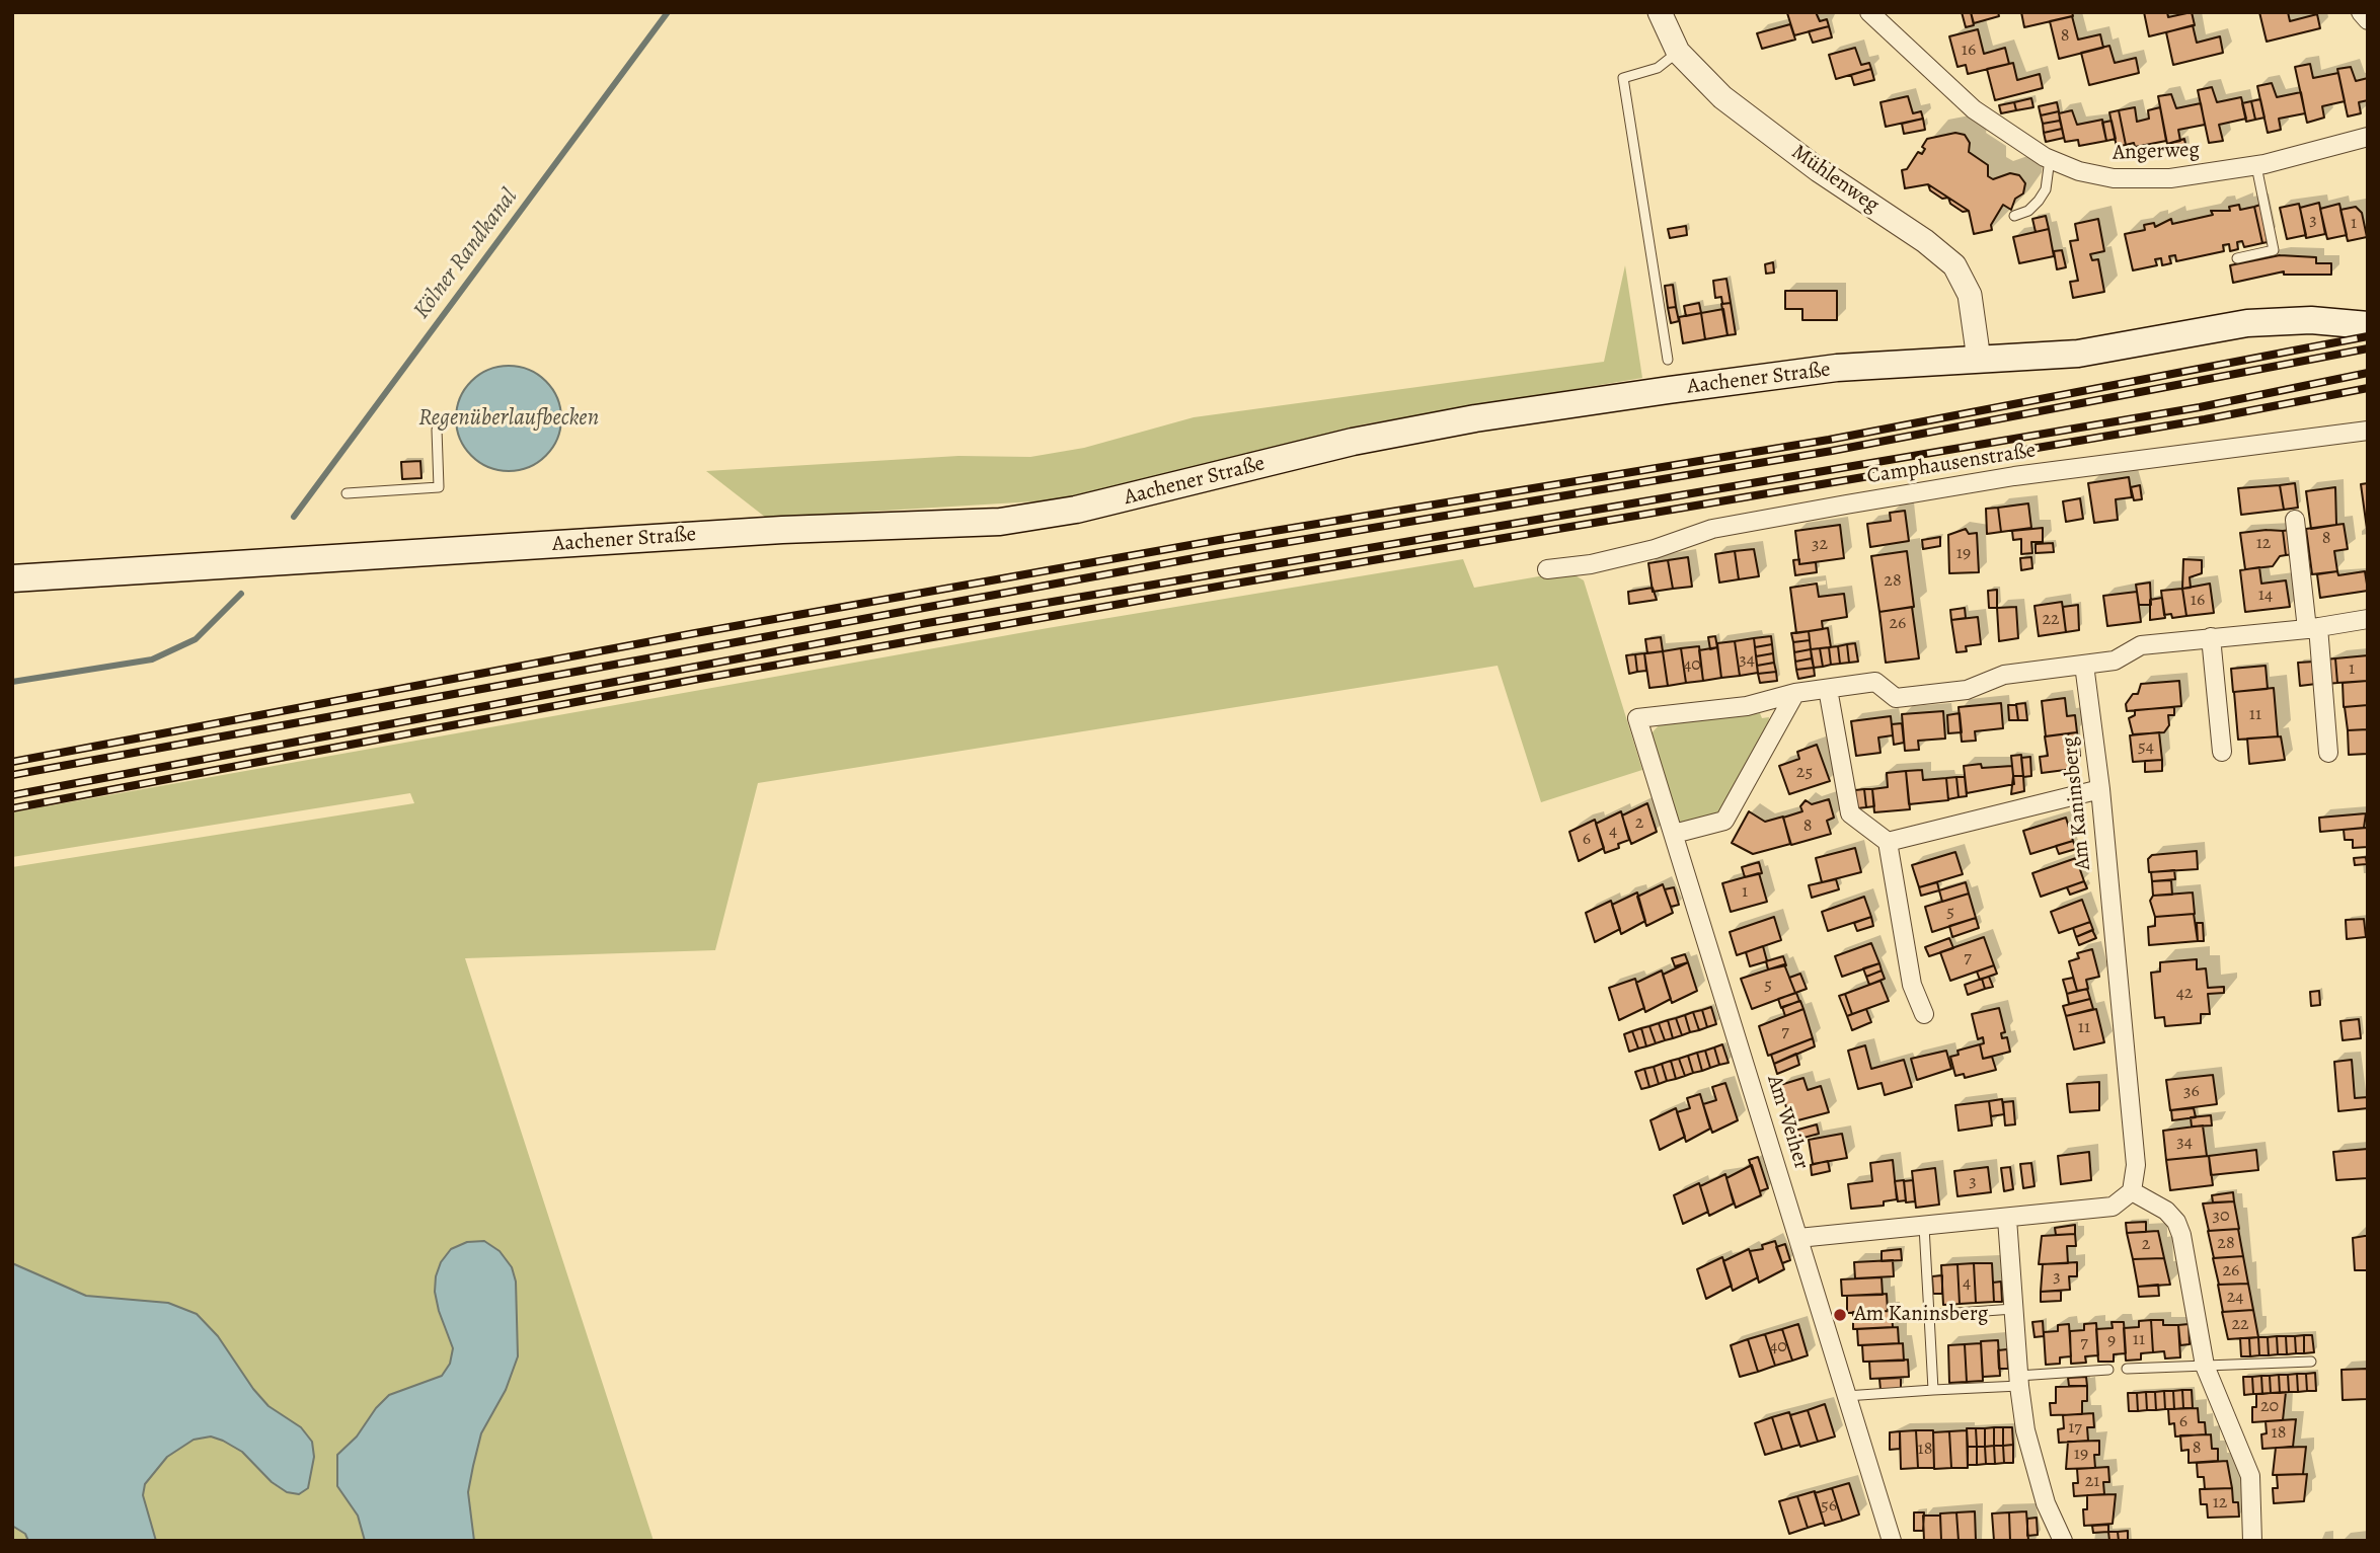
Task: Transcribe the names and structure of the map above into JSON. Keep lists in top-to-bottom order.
{
  "streets": {
    "main road": ["Aachener Straße"],
    "street": [
      "Angerweg",
      "Mühlenweg",
      "Camphausenstraße",
      "Am Kaninsberg",
      "Am Weiher"
    ]
  },
  "crossings": [
    ["Mühlenweg", "Aachener Straße"]
  ],
  "water": ["Kölner Randkanal", "Regenüberlaufbecken"],
  "places": ["Am Kaninsberg"],
  "house_numbers": [
    "8",
    "16",
    "3",
    "1",
    "8",
    "12",
    "32",
    "19",
    "28",
    "14",
    "16",
    "22",
    "26",
    "34",
    "40",
    "1",
    "11",
    "54",
    "25",
    "2",
    "8",
    "4",
    "6",
    "1",
    "5",
    "7",
    "5",
    "42",
    "11",
    "7",
    "36",
    "34",
    "3",
    "30",
    "28",
    "2",
    "26",
    "3",
    "4",
    "24",
    "22",
    "11",
    "9",
    "7",
    "40",
    "20",
    "6",
    "17",
    "18",
    "8",
    "18",
    "19",
    "21",
    "12",
    "56"
  ]
}
